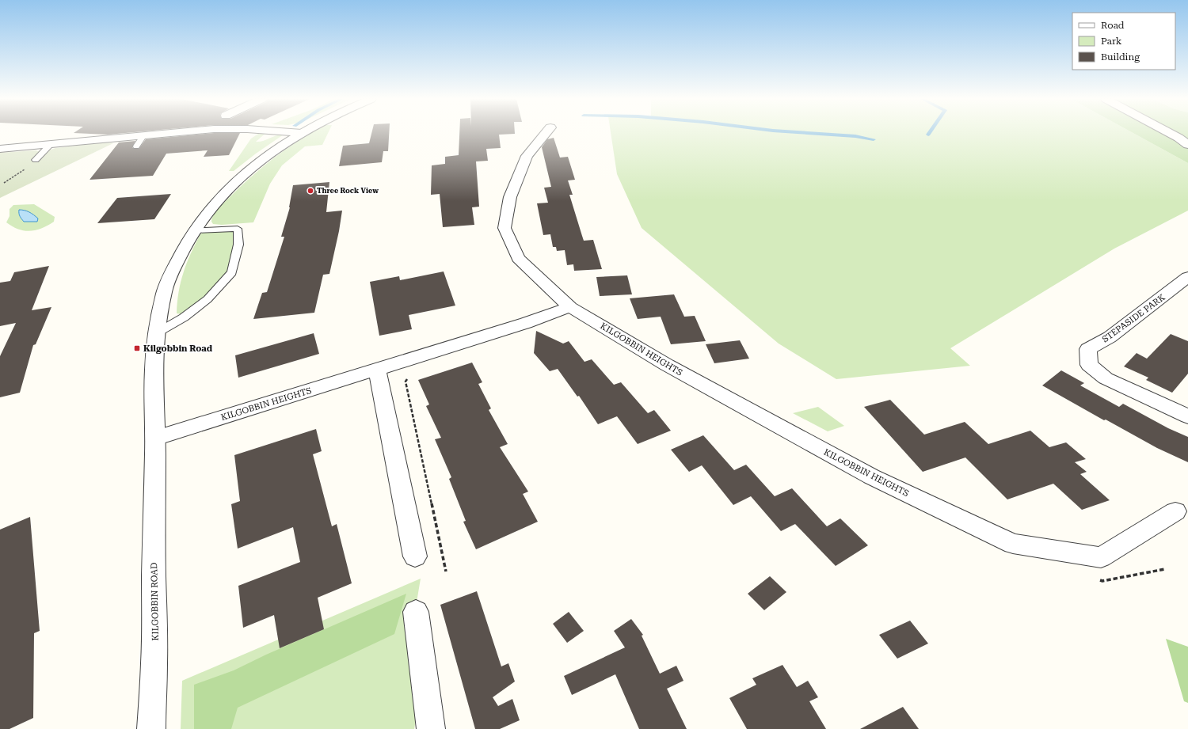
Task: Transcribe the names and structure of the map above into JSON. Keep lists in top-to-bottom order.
{
  "streets": {
    "street": ["STEPASIDE PARK", "KILGOBBIN HEIGHTS", "KILGOBBIN ROAD"]
  },
  "crossings": [
    ["KILGOBBIN HEIGHTS", "KILGOBBIN ROAD"]
  ],
  "places": {
    "other": ["Three Rock View"],
    "transit": ["Kilgobbin Road"]
  },
  "legend": ["Road", "Park", "Building"]
}
